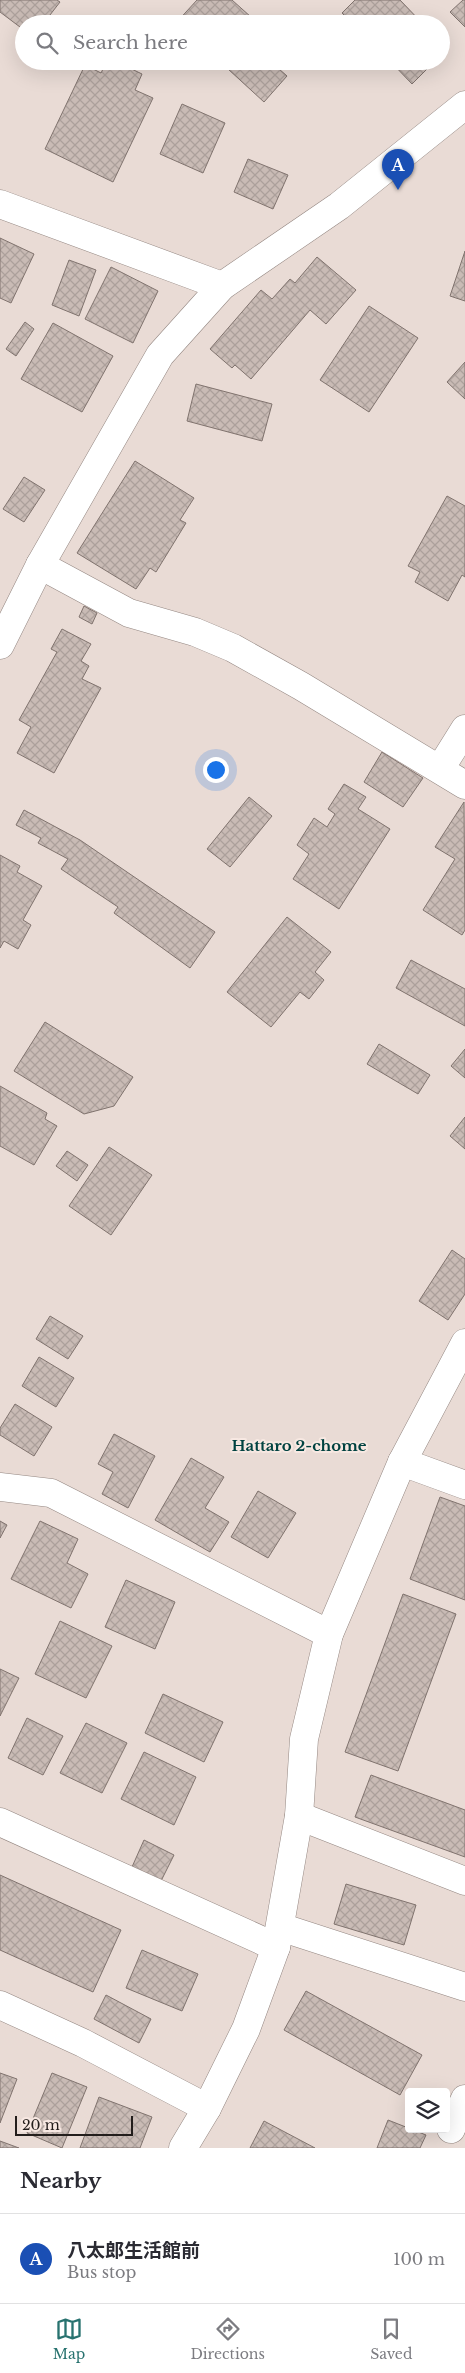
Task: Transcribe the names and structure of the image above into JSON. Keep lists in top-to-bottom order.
{
  "districts": ["Hattaro 2-chome"],
  "scale_bar": "20 m",
  "page": {
    "search": "Search here",
    "pins": "A",
    "scale": "20 m",
    "heading": "Nearby",
    "list": [
      {
        "mark": "A",
        "name": "八太郎生活館前",
        "note": "Bus stop",
        "value": "100 m"
      }
    ],
    "nav": ["Map", "Directions", "Saved"]
  }
}
